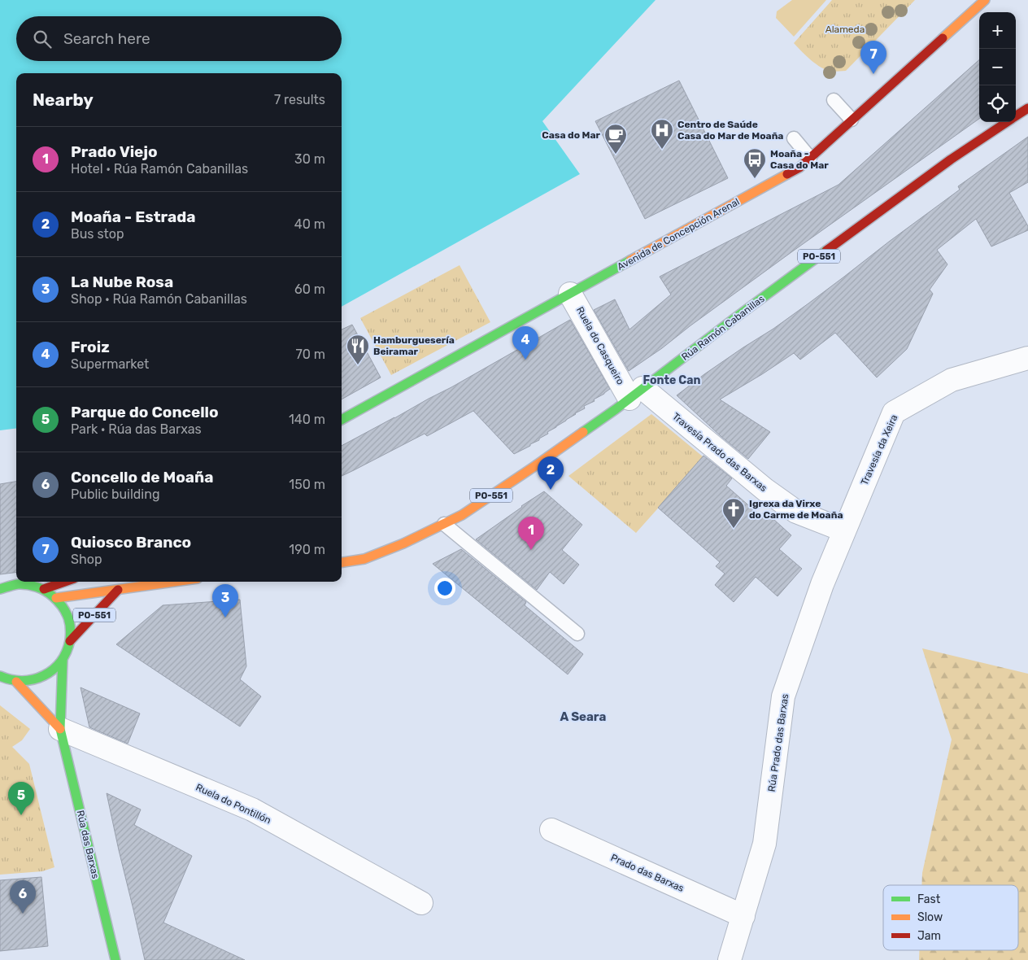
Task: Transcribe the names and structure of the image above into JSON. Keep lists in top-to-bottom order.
{
  "streets": {
    "main road": [
      "Avenida de Concepción Arenal",
      "PO-551",
      "Rúa Ramón Cabanillas",
      "Rúa das Barxas"
    ],
    "street": [
      "Ruela do Casqueiro",
      "Travesía da Xeira",
      "Travesía Prado das Barxas",
      "Rúa Prado das Barxas",
      "Ruela do Pontillón",
      "Prado das Barxas"
    ]
  },
  "crossings": [
    ["Avenida de Concepción Arenal", "Ruela do Casqueiro"],
    ["Rúa Ramón Cabanillas", "Ruela do Casqueiro"],
    ["Rúa Ramón Cabanillas", "Travesía Prado das Barxas"],
    ["Ruela do Casqueiro", "Travesía Prado das Barxas"],
    ["Travesía da Xeira", "Travesía Prado das Barxas"],
    ["Travesía da Xeira", "Rúa Prado das Barxas"],
    ["Travesía Prado das Barxas", "Rúa Prado das Barxas"],
    ["Rúa Prado das Barxas", "Prado das Barxas"],
    ["Ruela do Pontillón", "Rúa das Barxas"]
  ],
  "districts": ["Fonte Can", "A Seara"],
  "parks": ["Alameda"],
  "places": {
    "hospital": ["Centro de Saúde Casa do Mar de Moaña"],
    "cafe": ["Casa do Mar"],
    "bus stop": ["Moaña - Casa do Mar"],
    "restaurant": ["Hamburguesería Beiramar"],
    "church": ["Igrexa da Virxe do Carme de Moaña"]
  },
  "legend": ["Fast", "Slow", "Jam"],
  "page": {
    "map_buttons": ["+", "−"],
    "search": "Search here",
    "pins": [
      "7",
      "4",
      "2",
      "1",
      "3",
      "5",
      "6"
    ],
    "heading": ["Nearby", "7 results"],
    "list": [
      {
        "mark": "1",
        "name": "Prado Viejo",
        "note": "Hotel · Rúa Ramón Cabanillas",
        "value": "30 m"
      },
      {
        "mark": "2",
        "name": "Moaña - Estrada",
        "note": "Bus stop",
        "value": "40 m"
      },
      {
        "mark": "3",
        "name": "La Nube Rosa",
        "note": "Shop · Rúa Ramón Cabanillas",
        "value": "60 m"
      },
      {
        "mark": "4",
        "name": "Froiz",
        "note": "Supermarket",
        "value": "70 m"
      },
      {
        "mark": "5",
        "name": "Parque do Concello",
        "note": "Park · Rúa das Barxas",
        "value": "140 m"
      },
      {
        "mark": "6",
        "name": "Concello de Moaña",
        "note": "Public building",
        "value": "150 m"
      },
      {
        "mark": "7",
        "name": "Quiosco Branco",
        "note": "Shop",
        "value": "190 m"
      }
    ]
  }
}
